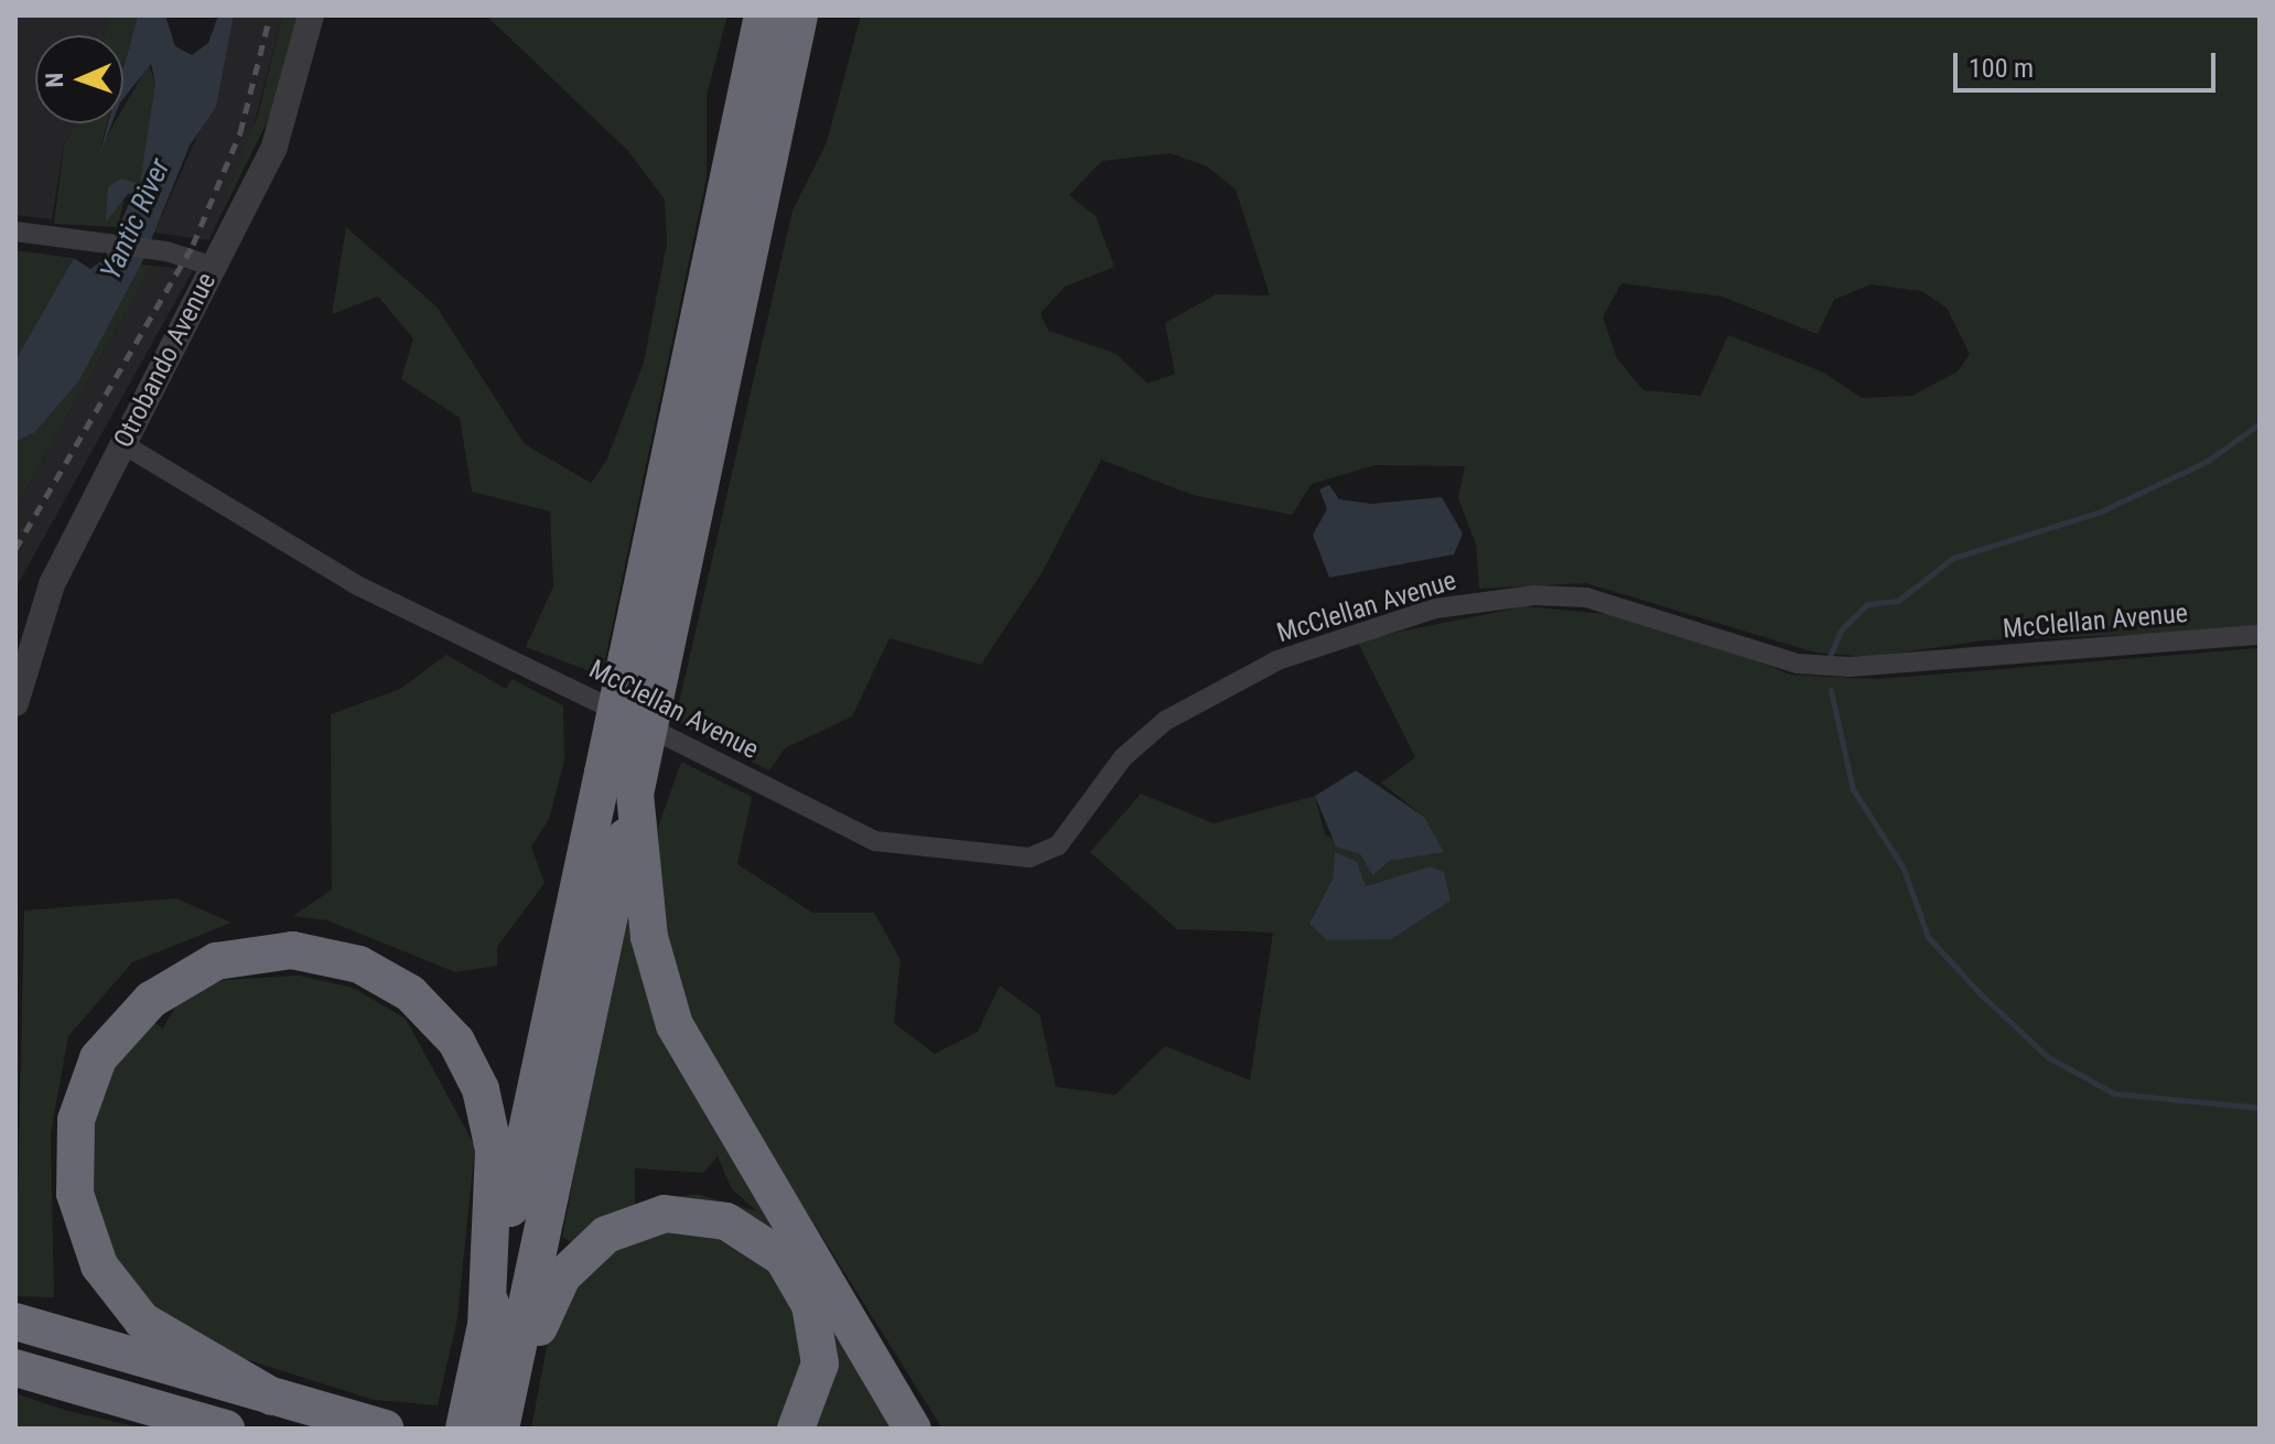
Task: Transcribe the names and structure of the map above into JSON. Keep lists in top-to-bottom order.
{
  "streets": {
    "street": ["Otrobando Avenue", "McClellan Avenue"]
  },
  "crossings": [
    ["Otrobando Avenue", "McClellan Avenue"]
  ],
  "water": ["Yantic River"],
  "scale_bar": "100 m",
  "north": "left"
}
